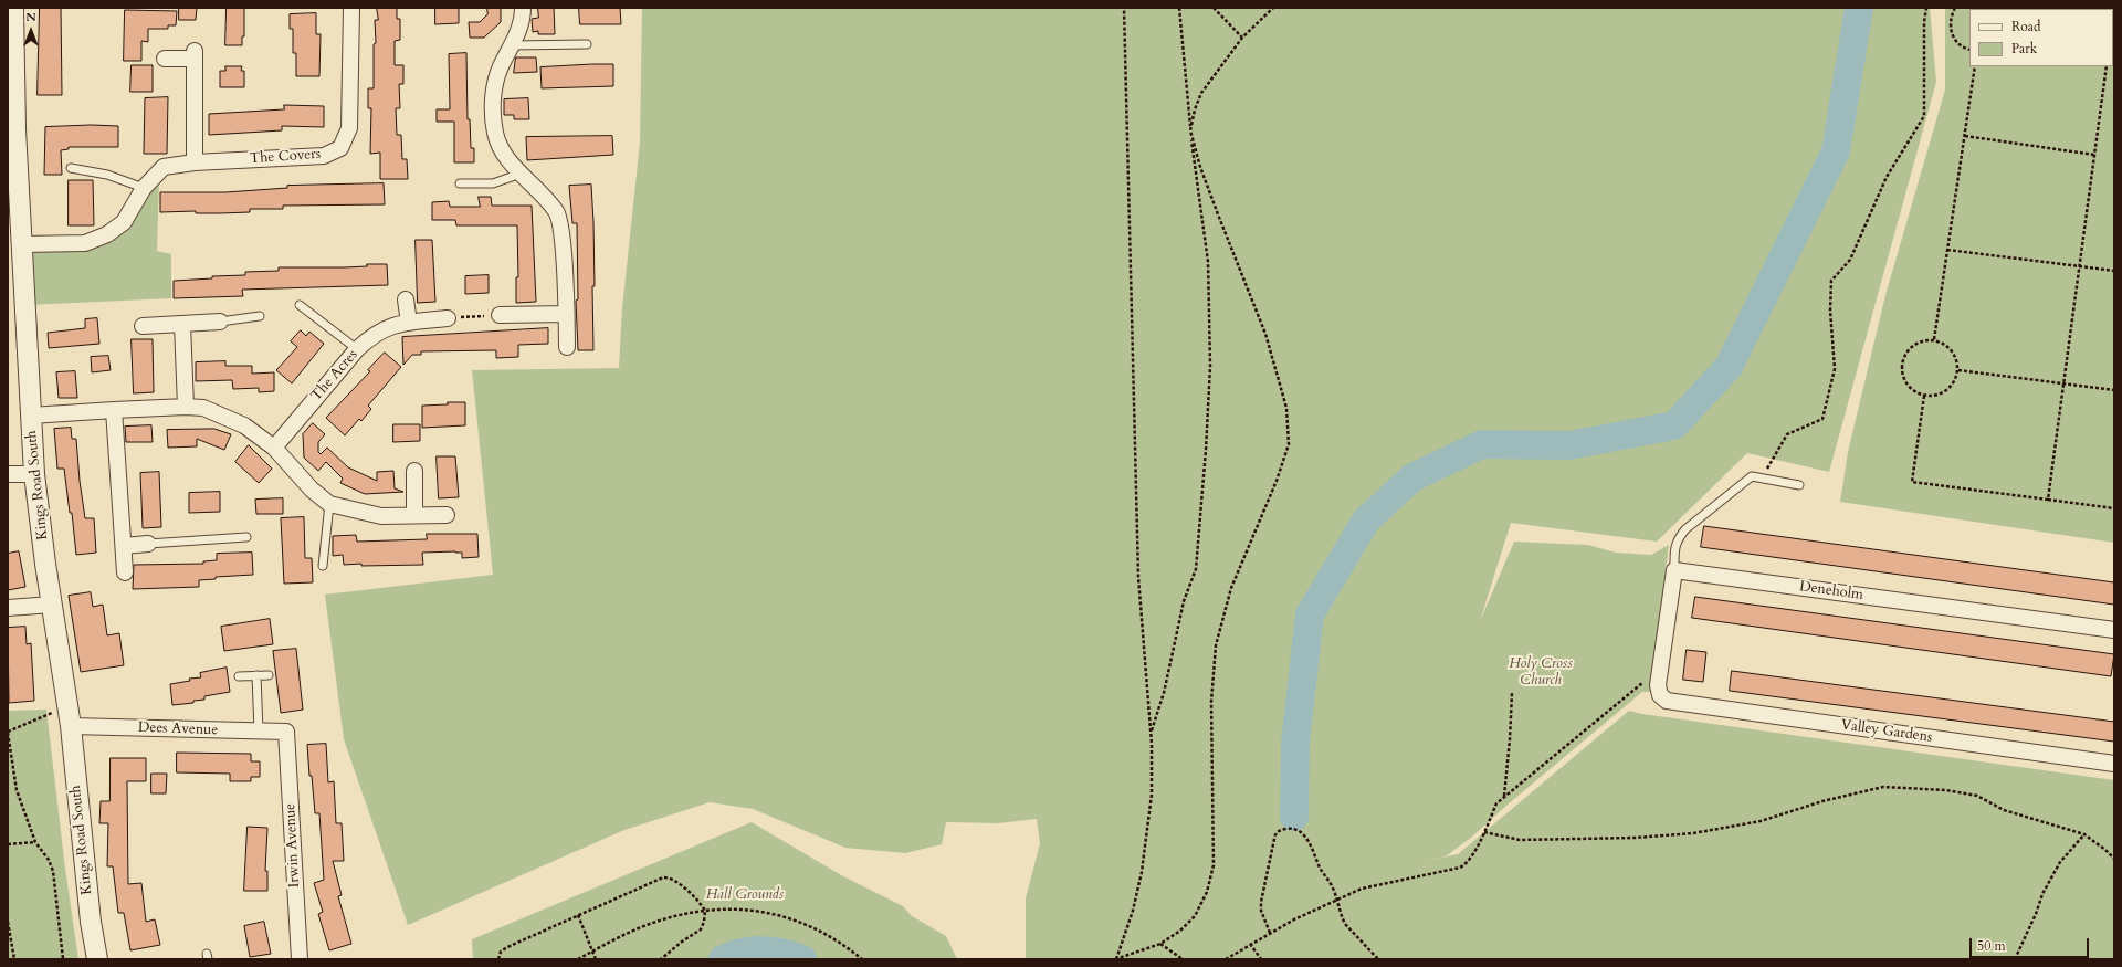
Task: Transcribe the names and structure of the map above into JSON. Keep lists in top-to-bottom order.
{
  "streets": {
    "street": [
      "The Covers",
      "The Acres",
      "Kings Road South",
      "Deneholm",
      "Dees Avenue",
      "Valley Gardens",
      "Irwin Avenue"
    ]
  },
  "crossings": [
    ["The Covers", "Kings Road South"],
    ["Kings Road South", "Dees Avenue"],
    ["Dees Avenue", "Irwin Avenue"]
  ],
  "parks": ["Holy Cross Church", "Hall Grounds"],
  "legend": ["Road", "Park"],
  "scale_bar": "50 m",
  "north": "top"
}
